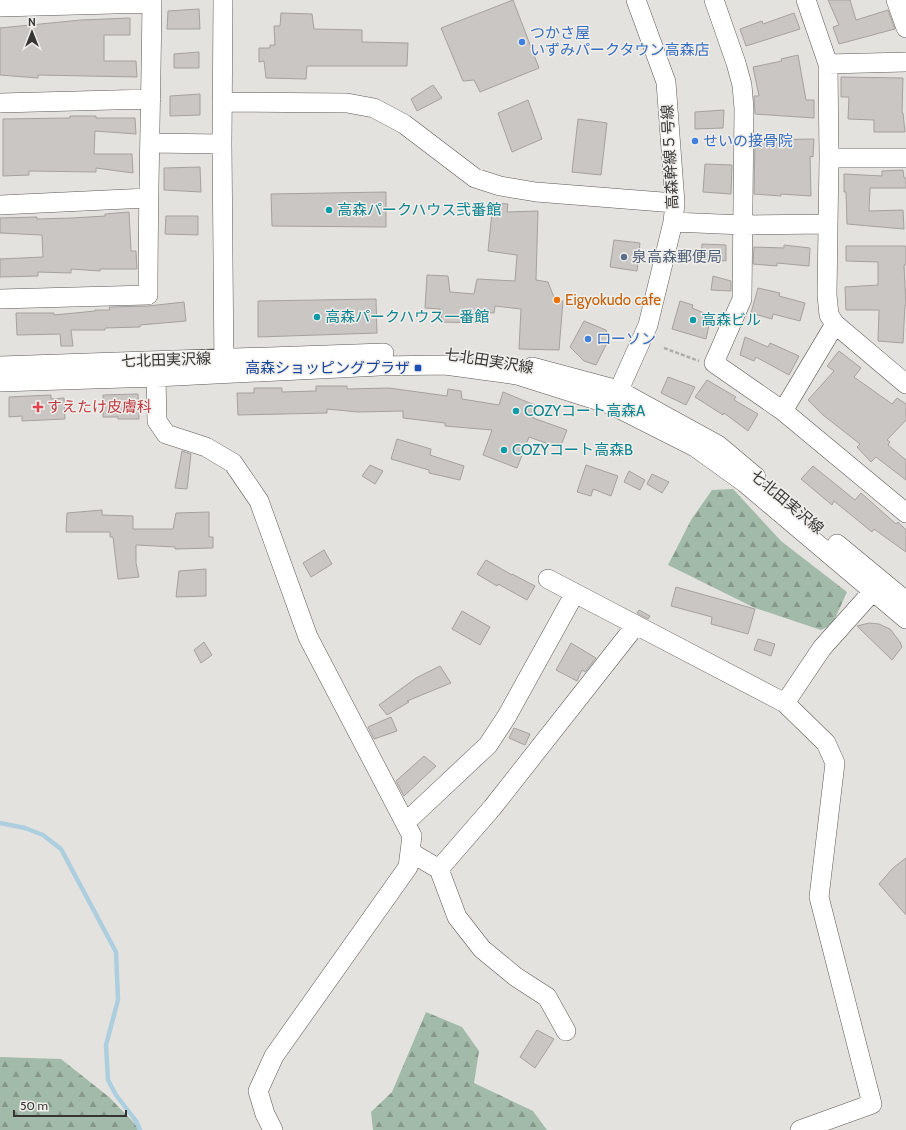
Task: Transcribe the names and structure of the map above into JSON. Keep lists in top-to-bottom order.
{
  "streets": {
    "street": ["高森幹線５号線", "七北田実沢線"]
  },
  "crossings": [
    ["高森幹線５号線", "七北田実沢線"]
  ],
  "places": {
    "other": [
      "つかさ屋 いずみパークタウン高森店",
      "せいの接骨院",
      "高森パークハウス弐番館",
      "泉高森郵便局",
      "Eigyokudo cafe",
      "高森パークハウス一番館",
      "高森ビル",
      "ローソン",
      "COZYコート高森A",
      "COZYコート高森B"
    ],
    "transit": ["高森ショッピングプラザ"],
    "health": ["すえたけ皮膚科"]
  },
  "scale_bar": "50 m",
  "north": "top"
}
